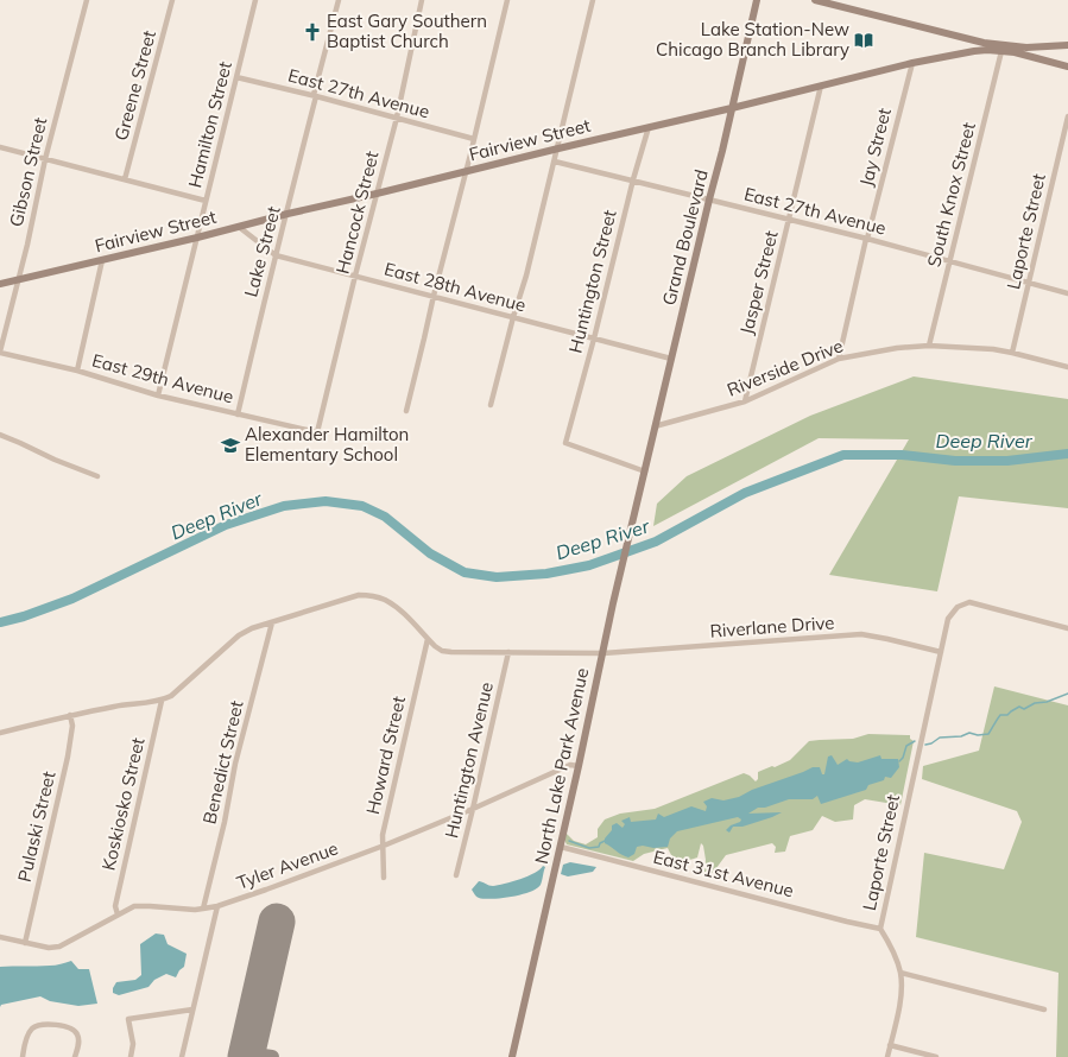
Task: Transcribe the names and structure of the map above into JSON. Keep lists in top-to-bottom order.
{
  "streets": {
    "street": [
      "Greene Street",
      "East 27th Avenue",
      "Hamilton Street",
      "Fairview Street",
      "Jay Street",
      "Gibson Street",
      "South Knox Street",
      "Hancock Street",
      "Laporte Street",
      "Grand Boulevard",
      "Lake Street",
      "Huntington Street",
      "Jasper Street",
      "East 28th Avenue",
      "Riverside Drive",
      "East 29th Avenue",
      "Riverlane Drive",
      "Howard Street",
      "Huntington Avenue",
      "Benedict Street",
      "North Lake Park Avenue",
      "Koskiosko Street",
      "Pulaski Street",
      "Tyler Avenue",
      "East 31st Avenue"
    ]
  },
  "crossings": [
    ["East 27th Avenue", "Hamilton Street"],
    ["East 27th Avenue", "Jay Street"],
    ["East 27th Avenue", "South Knox Street"],
    ["East 27th Avenue", "Hancock Street"],
    ["East 27th Avenue", "Laporte Street"],
    ["East 27th Avenue", "Grand Boulevard"],
    ["East 27th Avenue", "Lake Street"],
    ["East 27th Avenue", "Huntington Street"],
    ["East 27th Avenue", "Jasper Street"],
    ["Hamilton Street", "Fairview Street"],
    ["Hamilton Street", "East 29th Avenue"],
    ["Fairview Street", "Jay Street"],
    ["Fairview Street", "Gibson Street"],
    ["Fairview Street", "South Knox Street"],
    ["Fairview Street", "Hancock Street"],
    ["Fairview Street", "Grand Boulevard"],
    ["Fairview Street", "Lake Street"],
    ["Fairview Street", "Huntington Street"],
    ["Fairview Street", "Jasper Street"],
    ["Fairview Street", "East 28th Avenue"],
    ["Jay Street", "Riverside Drive"],
    ["Gibson Street", "East 29th Avenue"],
    ["South Knox Street", "Riverside Drive"],
    ["Hancock Street", "East 28th Avenue"],
    ["Hancock Street", "East 29th Avenue"],
    ["Laporte Street", "Riverside Drive"],
    ["Laporte Street", "Riverlane Drive"],
    ["Laporte Street", "East 31st Avenue"],
    ["Grand Boulevard", "Huntington Street"],
    ["Grand Boulevard", "East 28th Avenue"],
    ["Grand Boulevard", "Riverside Drive"],
    ["Grand Boulevard", "North Lake Park Avenue"],
    ["Lake Street", "East 28th Avenue"],
    ["Lake Street", "East 29th Avenue"],
    ["Huntington Street", "East 28th Avenue"],
    ["Jasper Street", "Riverside Drive"],
    ["Riverlane Drive", "Howard Street"],
    ["Riverlane Drive", "Huntington Avenue"],
    ["Riverlane Drive", "Benedict Street"],
    ["Riverlane Drive", "North Lake Park Avenue"],
    ["Riverlane Drive", "Koskiosko Street"],
    ["Howard Street", "Tyler Avenue"],
    ["Huntington Avenue", "Tyler Avenue"],
    ["Benedict Street", "Tyler Avenue"],
    ["North Lake Park Avenue", "Tyler Avenue"],
    ["North Lake Park Avenue", "East 31st Avenue"],
    ["Koskiosko Street", "Tyler Avenue"],
    ["Pulaski Street", "Tyler Avenue"]
  ],
  "water": ["Deep River"],
  "places": {
    "church": ["East Gary Southern Baptist Church"],
    "library": ["Lake Station-New Chicago Branch Library"],
    "school or university": ["Alexander Hamilton Elementary School"]
  }
}
